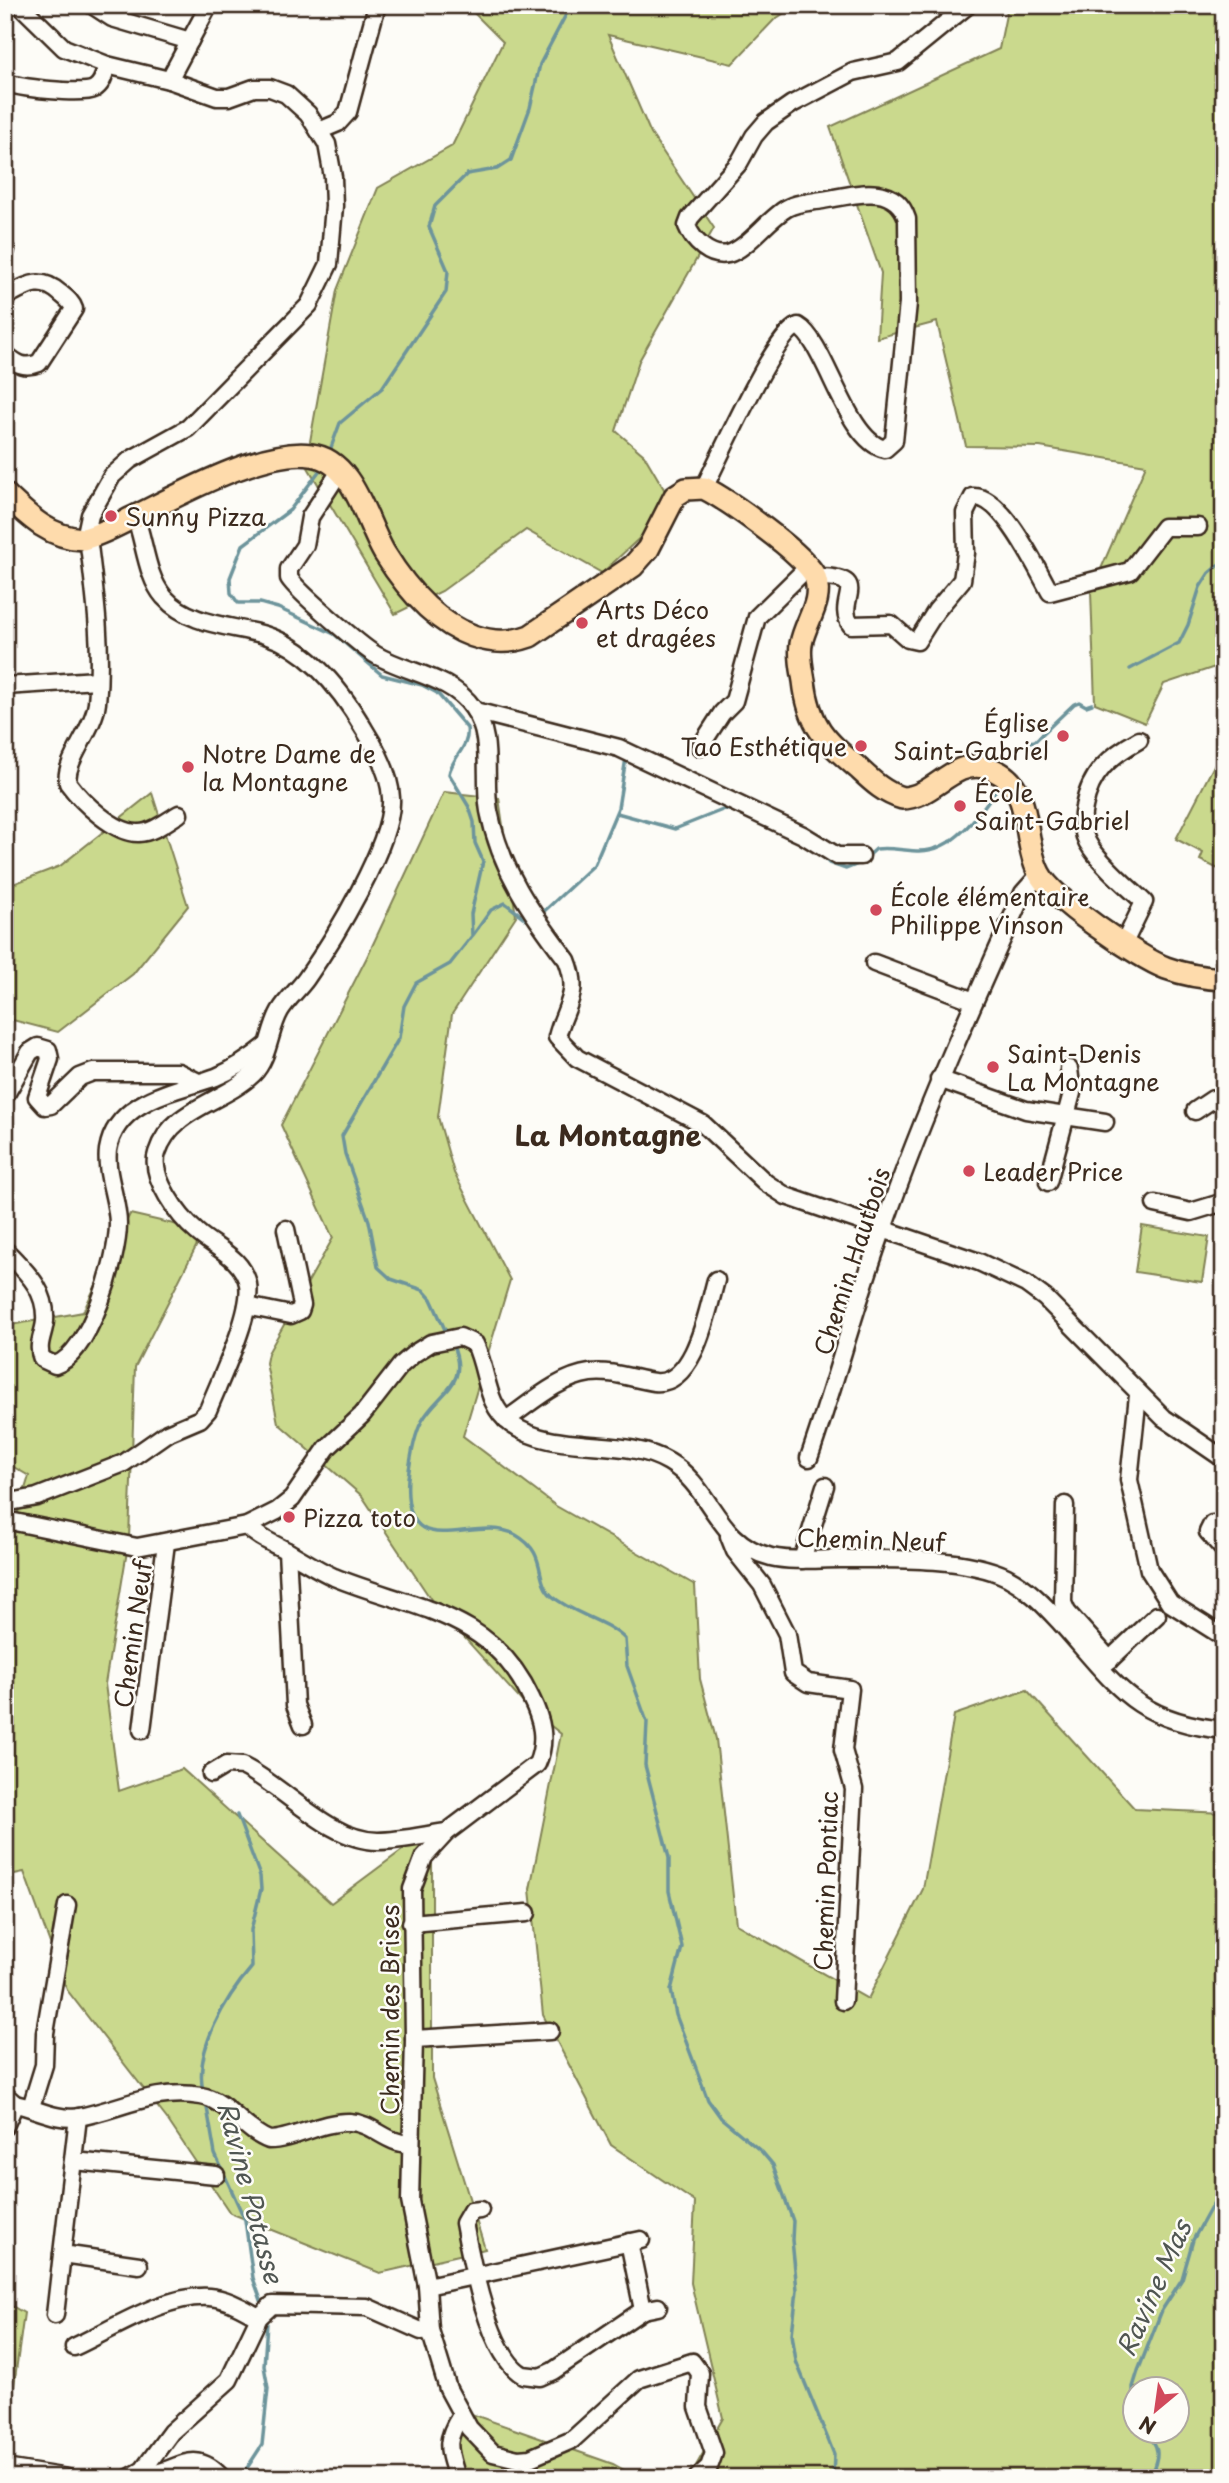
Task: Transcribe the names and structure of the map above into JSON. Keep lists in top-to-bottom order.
{
  "streets": {
    "street": [
      "Chemin Hautbois",
      "Chemin Neuf",
      "Chemin Pontiac",
      "Chemin des Brises"
    ]
  },
  "crossings": [
    ["Chemin Neuf", "Chemin Pontiac"]
  ],
  "districts": ["La Montagne"],
  "water": ["Ravine Potasse", "Ravine Mas"],
  "places": [
    "Sunny Pizza",
    "Arts Déco et dragées",
    "Église Saint-Gabriel",
    "Tao Esthétique",
    "Notre Dame de la Montagne",
    "École Saint-Gabriel",
    "École élémentaire Philippe Vinson",
    "Saint-Denis La Montagne",
    "Leader Price",
    "Pizza toto"
  ],
  "north": "bottom left"
}
